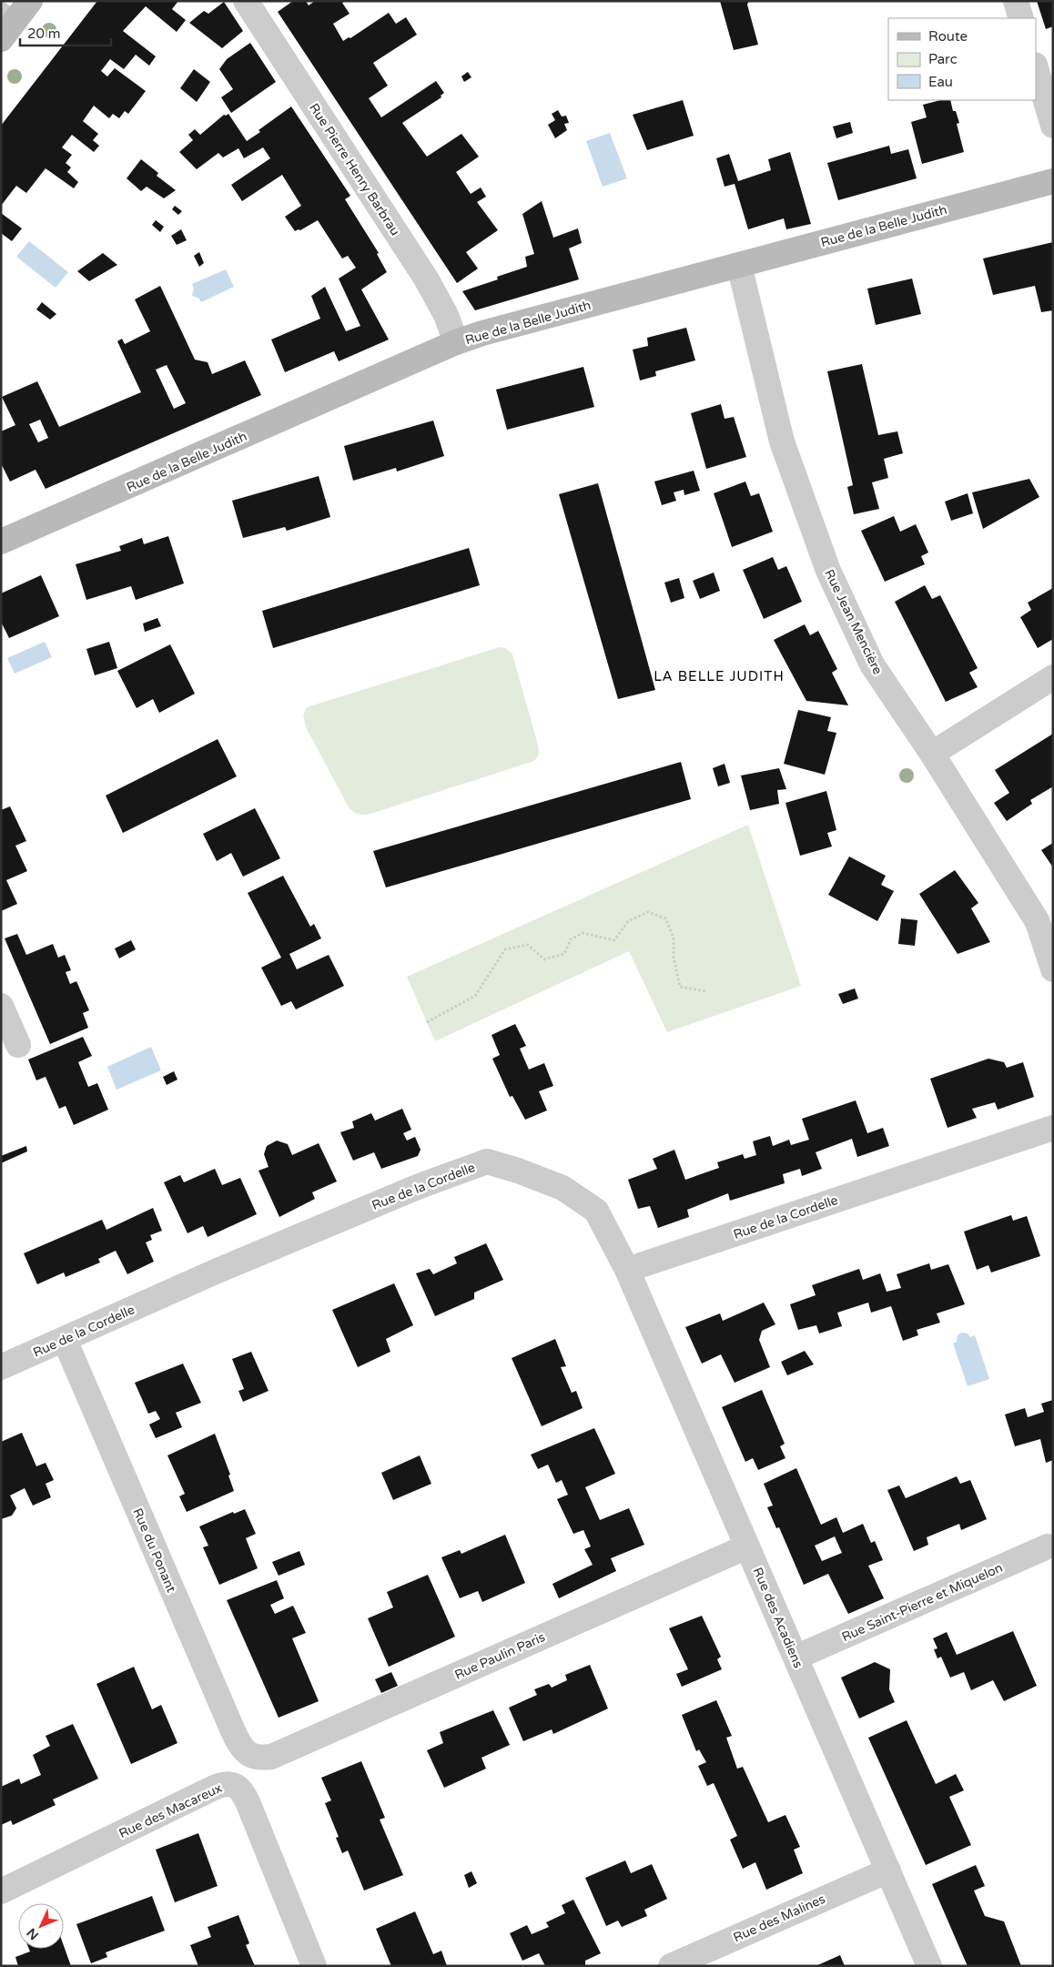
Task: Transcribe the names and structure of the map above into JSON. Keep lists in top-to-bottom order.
{
  "streets": {
    "street": [
      "Rue Pierre Henry Barbrau",
      "Rue de la Belle Judith",
      "Rue Jean Mencière",
      "Rue de la Cordelle",
      "Rue du Ponant",
      "Rue Saint-Pierre et Miquelon",
      "Rue des Acadiens",
      "Rue Paulin Paris",
      "Rue des Macareux",
      "Rue des Malines"
    ]
  },
  "crossings": [
    ["Rue Pierre Henry Barbrau", "Rue de la Belle Judith"],
    ["Rue de la Belle Judith", "Rue Jean Mencière"],
    ["Rue de la Cordelle", "Rue du Ponant"],
    ["Rue de la Cordelle", "Rue des Acadiens"],
    ["Rue du Ponant", "Rue Paulin Paris"],
    ["Rue Saint-Pierre et Miquelon", "Rue des Acadiens"],
    ["Rue des Acadiens", "Rue Paulin Paris"],
    ["Rue des Acadiens", "Rue des Malines"]
  ],
  "districts": ["LA BELLE JUDITH"],
  "legend": ["Route", "Parc", "Eau"],
  "scale_bar": "20 m",
  "north": "bottom left"
}
